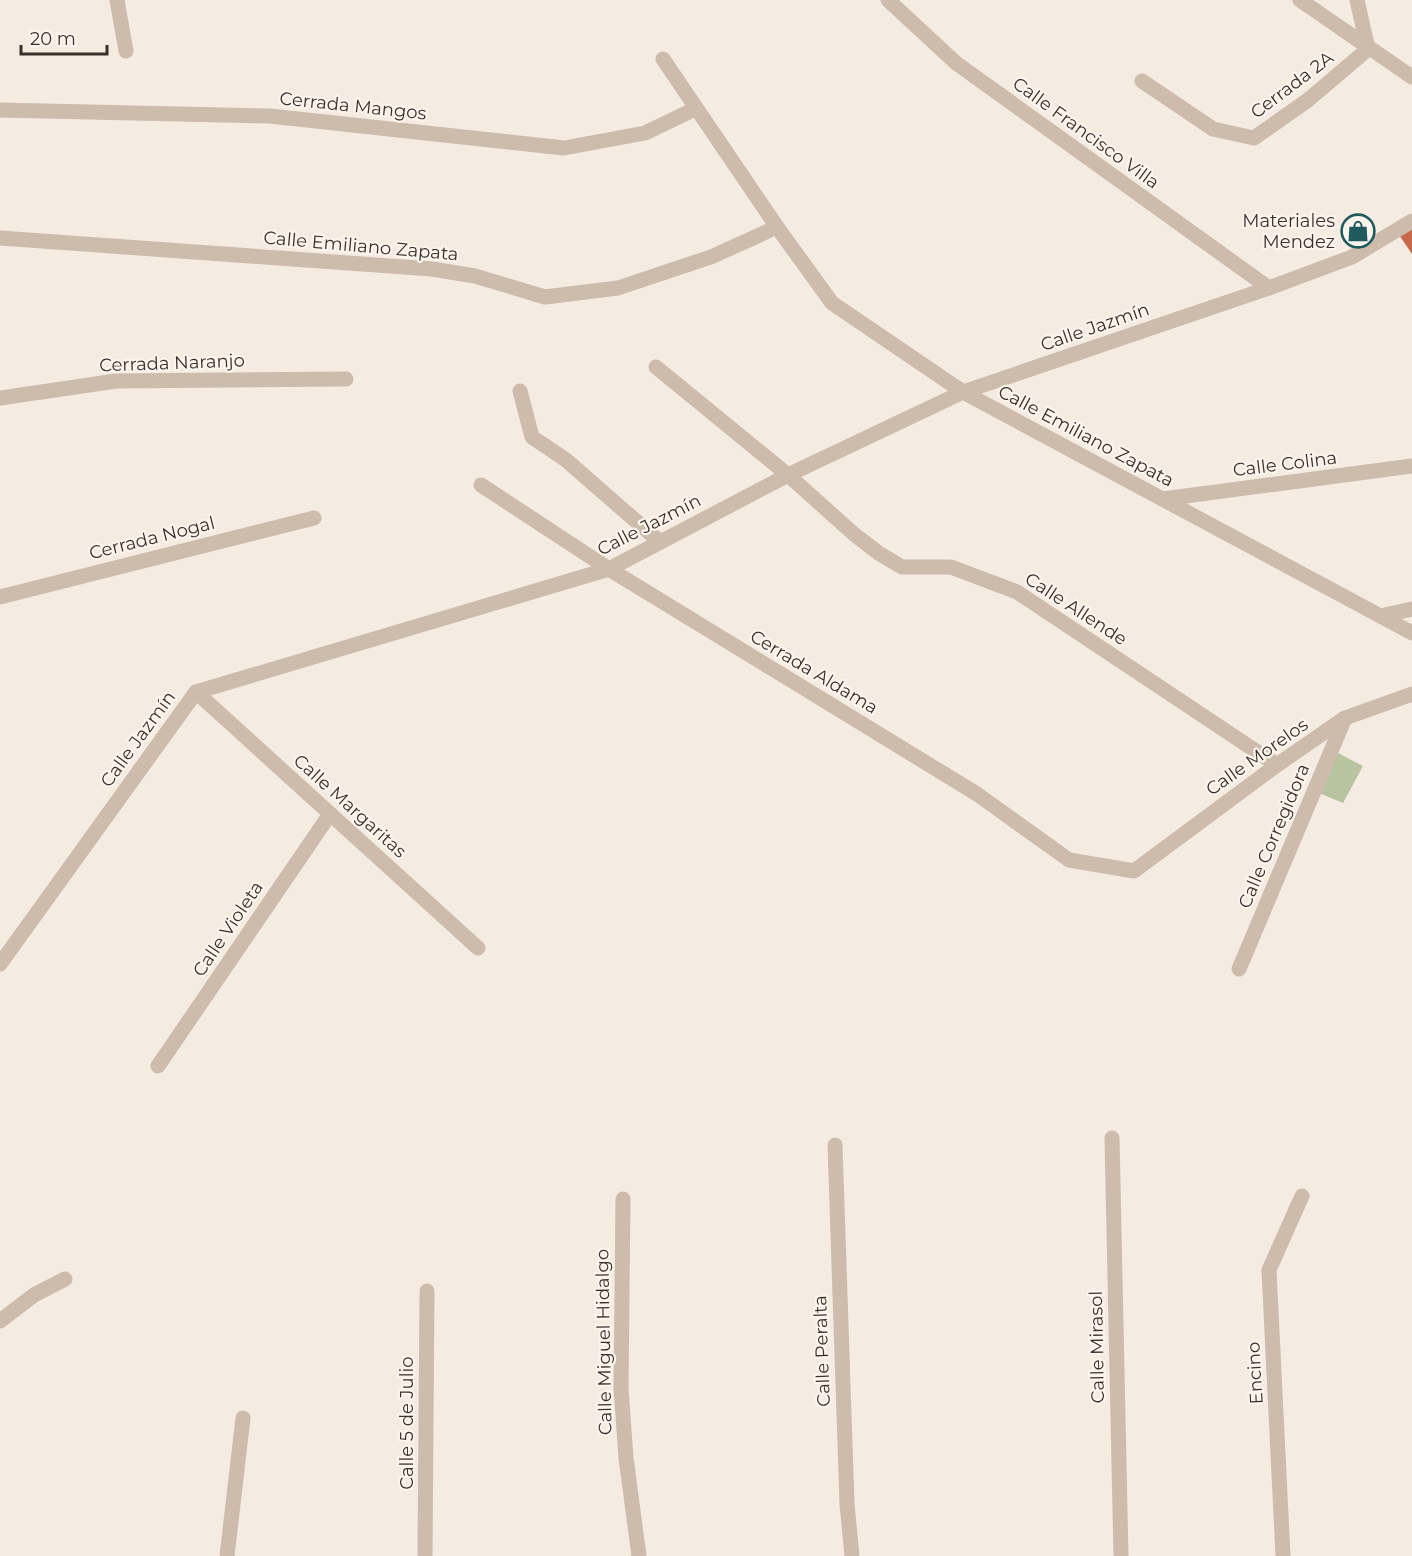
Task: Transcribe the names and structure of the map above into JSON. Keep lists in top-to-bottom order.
{
  "streets": {
    "street": [
      "Cerrada 2A",
      "Cerrada Mangos",
      "Calle Francisco Villa",
      "Calle Emiliano Zapata",
      "Calle Jazmín",
      "Cerrada Naranjo",
      "Calle Colina",
      "Cerrada Nogal",
      "Calle Allende",
      "Cerrada Aldama",
      "Calle Morelos",
      "Calle Margaritas",
      "Calle Corregidora",
      "Calle Violeta",
      "Calle Miguel Hidalgo",
      "Calle Mirasol",
      "Calle Peralta",
      "Encino",
      "Calle 5 de Julio"
    ]
  },
  "crossings": [
    ["Cerrada Mangos", "Calle Emiliano Zapata"],
    ["Calle Francisco Villa", "Calle Jazmín"],
    ["Calle Emiliano Zapata", "Calle Jazmín"],
    ["Calle Emiliano Zapata", "Calle Colina"],
    ["Calle Jazmín", "Calle Allende"],
    ["Calle Jazmín", "Cerrada Aldama"],
    ["Calle Jazmín", "Calle Margaritas"],
    ["Calle Allende", "Calle Morelos"],
    ["Cerrada Aldama", "Calle Morelos"],
    ["Calle Morelos", "Calle Corregidora"],
    ["Calle Margaritas", "Calle Violeta"]
  ],
  "places": {
    "shop": ["Materiales Mendez"]
  },
  "scale_bar": "20 m"
}
